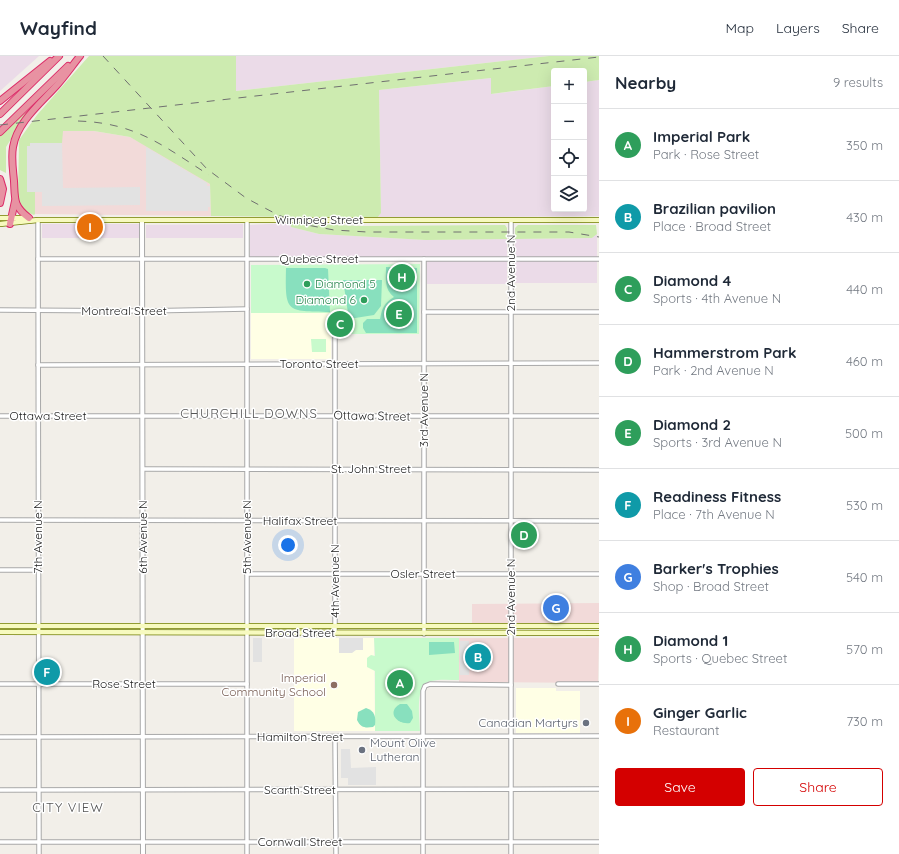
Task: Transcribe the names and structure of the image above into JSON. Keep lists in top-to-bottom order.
{
  "streets": {
    "main road": ["Winnipeg Street", "Broad Street"],
    "street": [
      "Quebec Street",
      "2nd Avenue N",
      "Montreal Street",
      "Toronto Street",
      "3rd Avenue N",
      "Ottawa Street",
      "St. John Street",
      "Halifax Street",
      "7th Avenue N",
      "6th Avenue N",
      "5th Avenue N",
      "Osler Street",
      "4th Avenue N",
      "Rose Street",
      "Hamilton Street",
      "Scarth Street",
      "Cornwall Street"
    ]
  },
  "crossings": [
    ["Winnipeg Street", "2nd Avenue N"],
    ["Winnipeg Street", "7th Avenue N"],
    ["Winnipeg Street", "6th Avenue N"],
    ["Winnipeg Street", "5th Avenue N"],
    ["Quebec Street", "2nd Avenue N"],
    ["Quebec Street", "3rd Avenue N"],
    ["Quebec Street", "7th Avenue N"],
    ["Quebec Street", "6th Avenue N"],
    ["Quebec Street", "5th Avenue N"],
    ["2nd Avenue N", "Toronto Street"],
    ["2nd Avenue N", "Ottawa Street"],
    ["2nd Avenue N", "St. John Street"],
    ["2nd Avenue N", "Halifax Street"],
    ["2nd Avenue N", "Osler Street"],
    ["2nd Avenue N", "Broad Street"],
    ["2nd Avenue N", "Hamilton Street"],
    ["2nd Avenue N", "Scarth Street"],
    ["2nd Avenue N", "Cornwall Street"],
    ["Montreal Street", "7th Avenue N"],
    ["Montreal Street", "6th Avenue N"],
    ["Montreal Street", "5th Avenue N"],
    ["Toronto Street", "3rd Avenue N"],
    ["Toronto Street", "7th Avenue N"],
    ["Toronto Street", "6th Avenue N"],
    ["Toronto Street", "5th Avenue N"],
    ["Toronto Street", "4th Avenue N"],
    ["3rd Avenue N", "Ottawa Street"],
    ["3rd Avenue N", "St. John Street"],
    ["3rd Avenue N", "Halifax Street"],
    ["3rd Avenue N", "Osler Street"],
    ["3rd Avenue N", "Broad Street"],
    ["Ottawa Street", "7th Avenue N"],
    ["Ottawa Street", "6th Avenue N"],
    ["Ottawa Street", "5th Avenue N"],
    ["Ottawa Street", "4th Avenue N"],
    ["St. John Street", "6th Avenue N"],
    ["St. John Street", "5th Avenue N"],
    ["St. John Street", "4th Avenue N"],
    ["Halifax Street", "7th Avenue N"],
    ["Halifax Street", "6th Avenue N"],
    ["Halifax Street", "5th Avenue N"],
    ["Halifax Street", "4th Avenue N"],
    ["7th Avenue N", "Broad Street"],
    ["7th Avenue N", "Rose Street"],
    ["7th Avenue N", "Hamilton Street"],
    ["7th Avenue N", "Scarth Street"],
    ["7th Avenue N", "Cornwall Street"],
    ["6th Avenue N", "Broad Street"],
    ["6th Avenue N", "Rose Street"],
    ["6th Avenue N", "Hamilton Street"],
    ["6th Avenue N", "Scarth Street"],
    ["6th Avenue N", "Cornwall Street"],
    ["5th Avenue N", "Osler Street"],
    ["5th Avenue N", "Broad Street"],
    ["5th Avenue N", "Rose Street"],
    ["5th Avenue N", "Hamilton Street"],
    ["5th Avenue N", "Scarth Street"],
    ["5th Avenue N", "Cornwall Street"],
    ["Osler Street", "4th Avenue N"],
    ["4th Avenue N", "Broad Street"]
  ],
  "districts": ["CHURCHILL DOWNS", "CITY VIEW"],
  "places": [
    "Diamond 5",
    "Diamond 6",
    "Imperial Community School",
    "Canadian Martyrs",
    "Mount Olive Lutheran"
  ],
  "page": {
    "header": "Wayfind",
    "nav": ["Map", "Layers", "Share"],
    "heading": ["Nearby", "9 results"],
    "map_buttons": ["+", "−"],
    "list": [
      {
        "mark": "A",
        "name": "Imperial Park",
        "note": "Park · Rose Street",
        "value": "350 m"
      },
      {
        "mark": "B",
        "name": "Brazilian pavilion",
        "note": "Place · Broad Street",
        "value": "430 m"
      },
      {
        "mark": "C",
        "name": "Diamond 4",
        "note": "Sports · 4th Avenue N",
        "value": "440 m"
      },
      {
        "mark": "D",
        "name": "Hammerstrom Park",
        "note": "Park · 2nd Avenue N",
        "value": "460 m"
      },
      {
        "mark": "E",
        "name": "Diamond 2",
        "note": "Sports · 3rd Avenue N",
        "value": "500 m"
      },
      {
        "mark": "F",
        "name": "Readiness Fitness",
        "note": "Place · 7th Avenue N",
        "value": "530 m"
      },
      {
        "mark": "G",
        "name": "Barker's Trophies",
        "note": "Shop · Broad Street",
        "value": "540 m"
      },
      {
        "mark": "H",
        "name": "Diamond 1",
        "note": "Sports · Quebec Street",
        "value": "570 m"
      },
      {
        "mark": "I",
        "name": "Ginger Garlic",
        "note": "Restaurant",
        "value": "730 m"
      }
    ],
    "pins": [
      "I",
      "H",
      "E",
      "C",
      "D",
      "G",
      "B",
      "F",
      "A"
    ],
    "buttons": ["Save", "Share"]
  }
}
